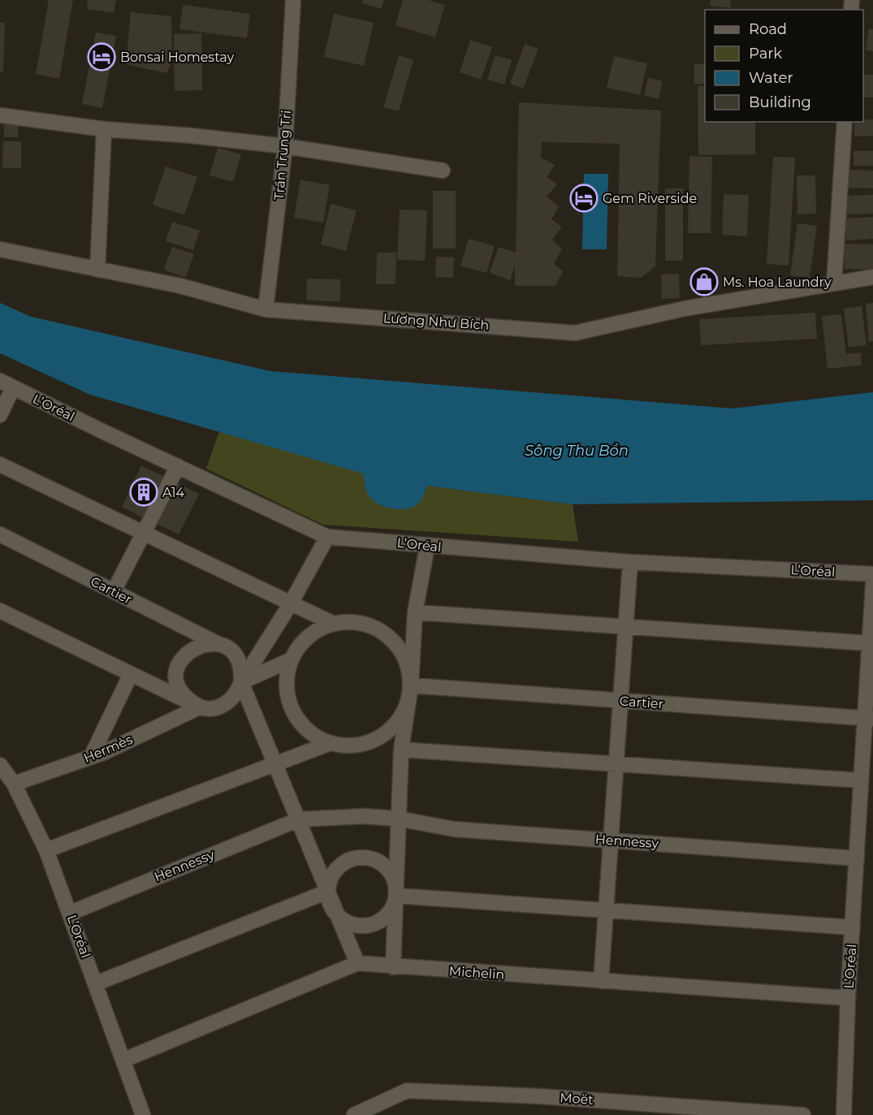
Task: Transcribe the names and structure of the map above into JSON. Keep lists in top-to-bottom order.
{
  "streets": {
    "street": [
      "Trần Trung Tri",
      "Lương Như Bích",
      "L’Oréal",
      "Cartier",
      "Hermès",
      "Hennessy",
      "Michelin",
      "Moët"
    ]
  },
  "crossings": [
    ["Trần Trung Tri", "Lương Như Bích"],
    ["L’Oréal", "Cartier"],
    ["L’Oréal", "Hermès"],
    ["L’Oréal", "Hennessy"],
    ["L’Oréal", "Michelin"],
    ["Cartier", "Hermès"]
  ],
  "water": ["Sông Thu Bồn"],
  "places": {
    "hotel": ["Bonsai Homestay", "Gem Riverside"],
    "shop": ["Ms. Hoa Laundry"],
    "building": ["A14"]
  },
  "legend": [
    "Road",
    "Park",
    "Water",
    "Building"
  ]
}
